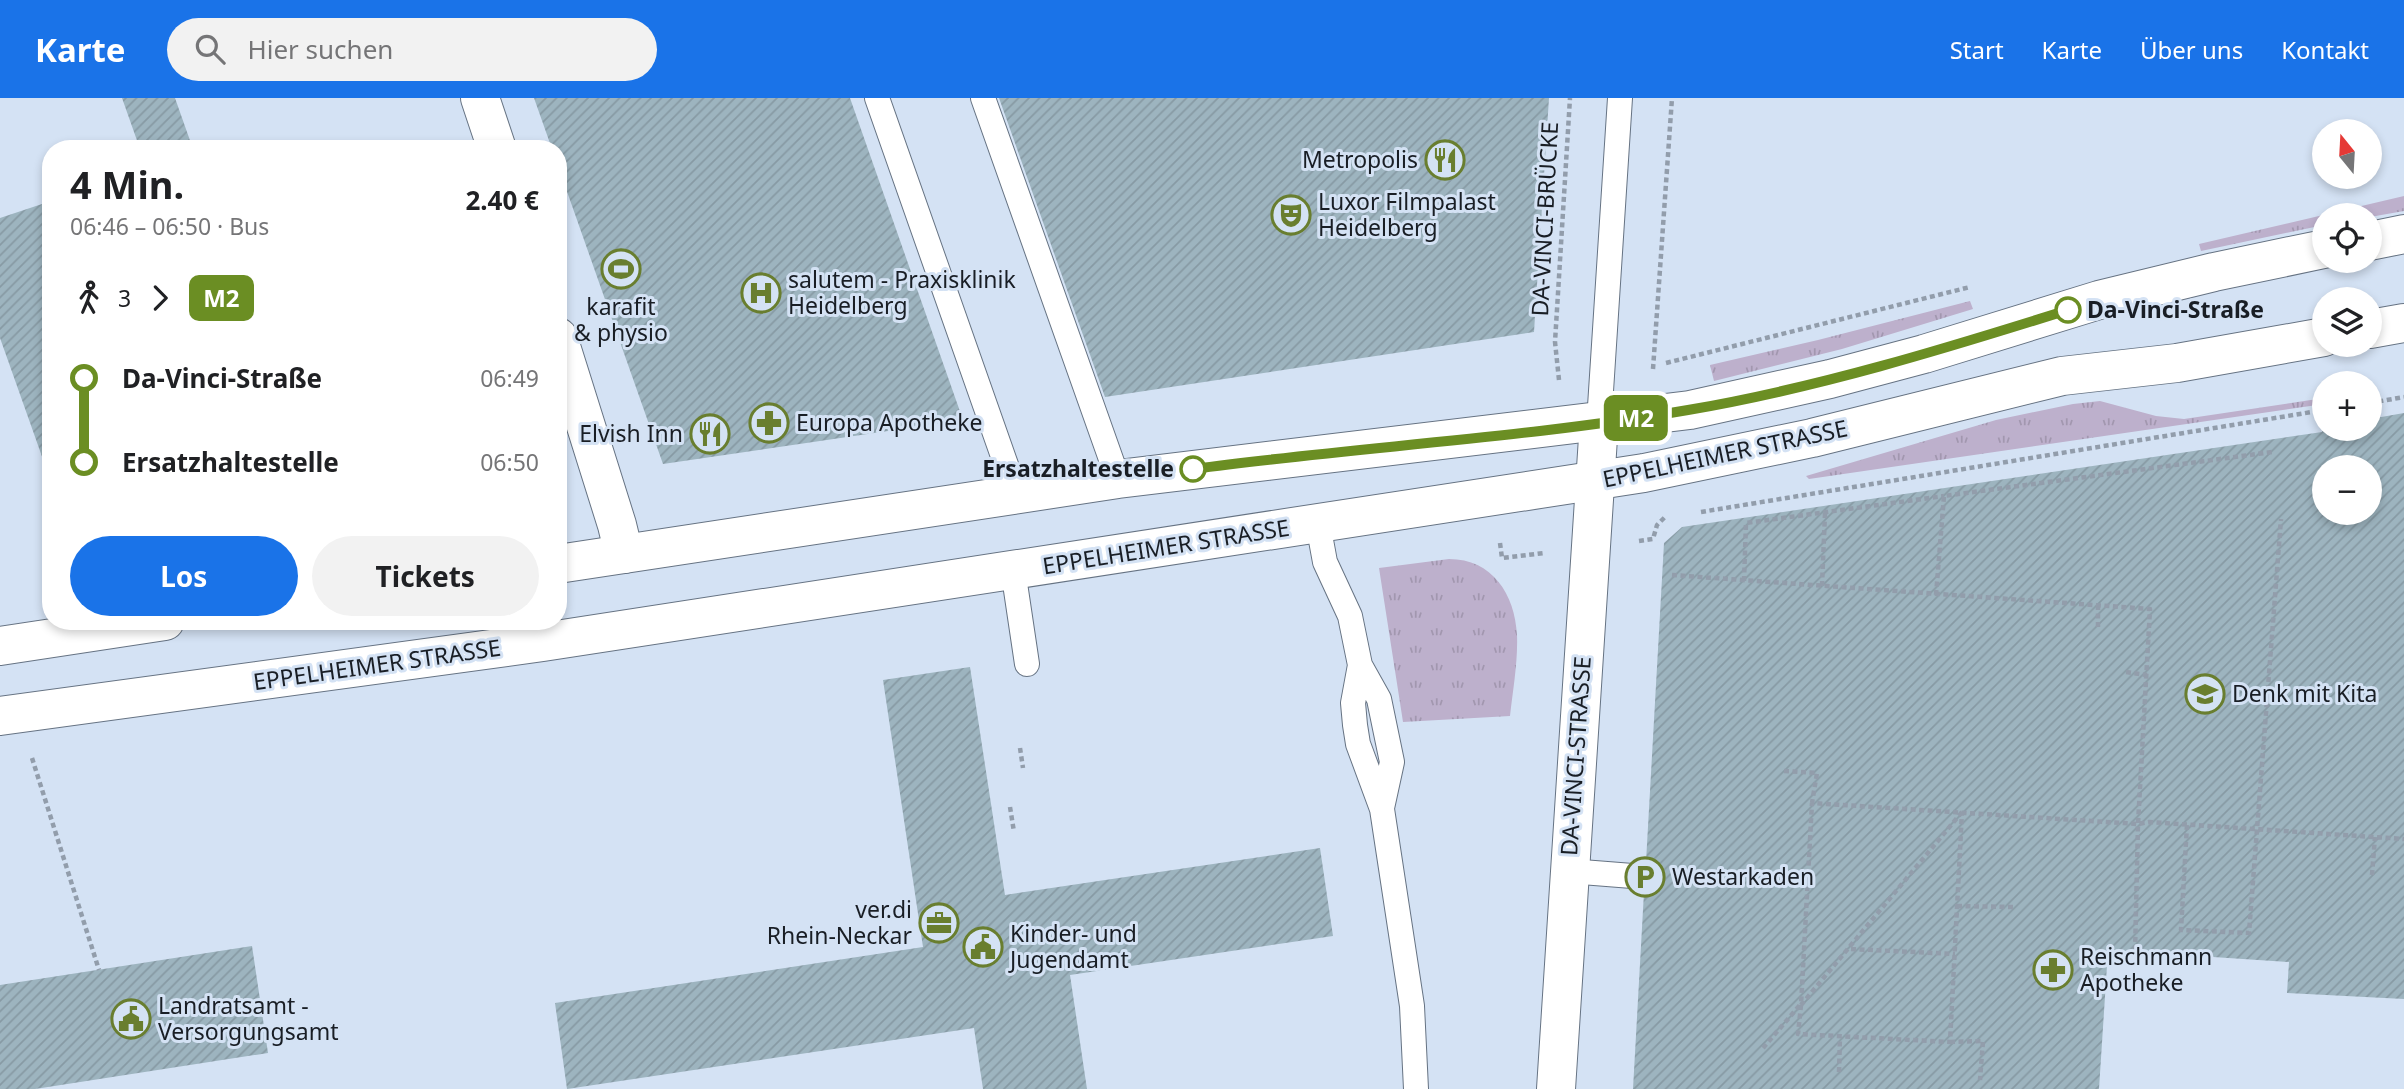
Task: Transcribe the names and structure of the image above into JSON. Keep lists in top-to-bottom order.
{
  "streets": {
    "main road": ["EPPELHEIMER STRASSE", "DA-VINCI-STRASSE"],
    "path": ["DA-VINCI-BRÜCKE"]
  },
  "crossings": [
    ["EPPELHEIMER STRASSE", "DA-VINCI-STRASSE"]
  ],
  "places": {
    "restaurant": ["Metropolis", "Elvish Inn"],
    "theatre": ["Luxor Filmpalast Heidelberg"],
    "sports": ["karafit & physio"],
    "hospital": ["salutem - Praxisklinik Heidelberg"],
    "other": ["Da-Vinci-Straße", "Ersatzhaltestelle"],
    "pharmacy": ["Europa Apotheke", "Reischmann Apotheke"],
    "school or university": ["Denk mit Kita"],
    "parking": ["Westarkaden"],
    "office": ["ver.di Rhein-Neckar"],
    "public building": ["Kinder- und Jugendamt", "Landratsamt - Versorgungsamt"]
  },
  "lines": ["bus line M2"],
  "north": "top",
  "page": {
    "header": "Karte",
    "search": "Hier suchen",
    "nav": [
      "Start",
      "Karte",
      "Über uns",
      "Kontakt"
    ],
    "on_map": "M2",
    "map_buttons": ["+", "−"],
    "heading": ["4 Min.", "06:46 – 06:50 · Bus", "2.40 €"],
    "legs": ["3", "M2"],
    "list": [
      {
        "name": "Da-Vinci-Straße",
        "value": "06:49"
      },
      {
        "name": "Ersatzhaltestelle",
        "value": "06:50"
      }
    ],
    "buttons": ["Los", "Tickets"]
  }
}
